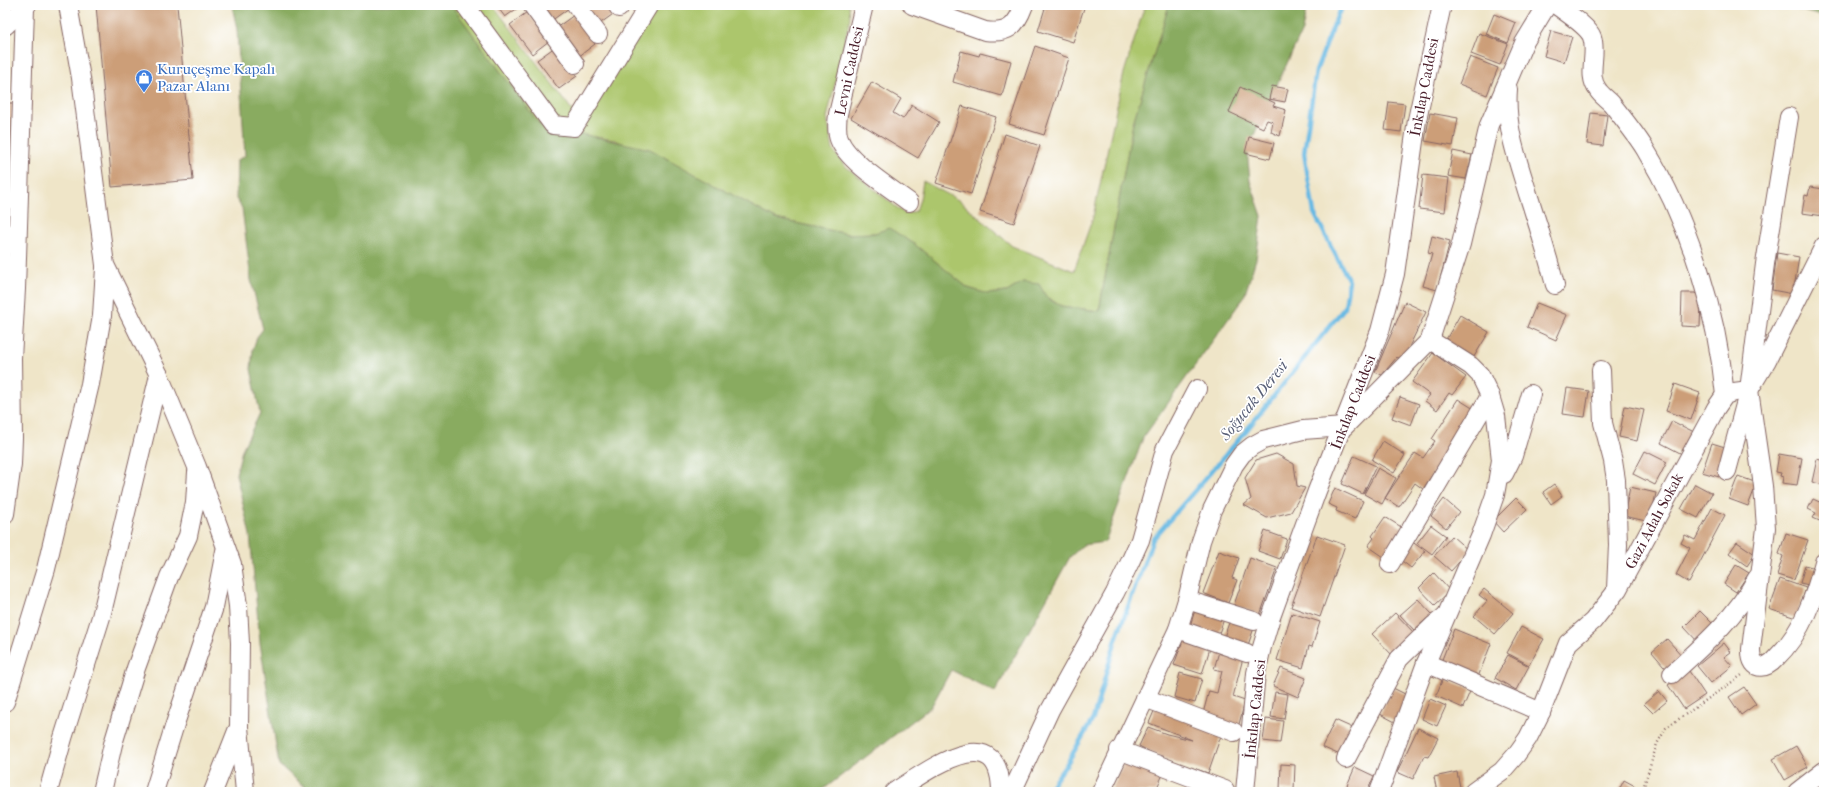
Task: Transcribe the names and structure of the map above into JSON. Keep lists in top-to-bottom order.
{
  "streets": {
    "street": ["Levni Caddesi", "İnkılap Caddesi", "Gazi Adalı Sokak"]
  },
  "water": ["Soğucak Deresi"],
  "places": {
    "shop": ["Kuruçeşme Kapalı Pazar Alanı"]
  }
}
